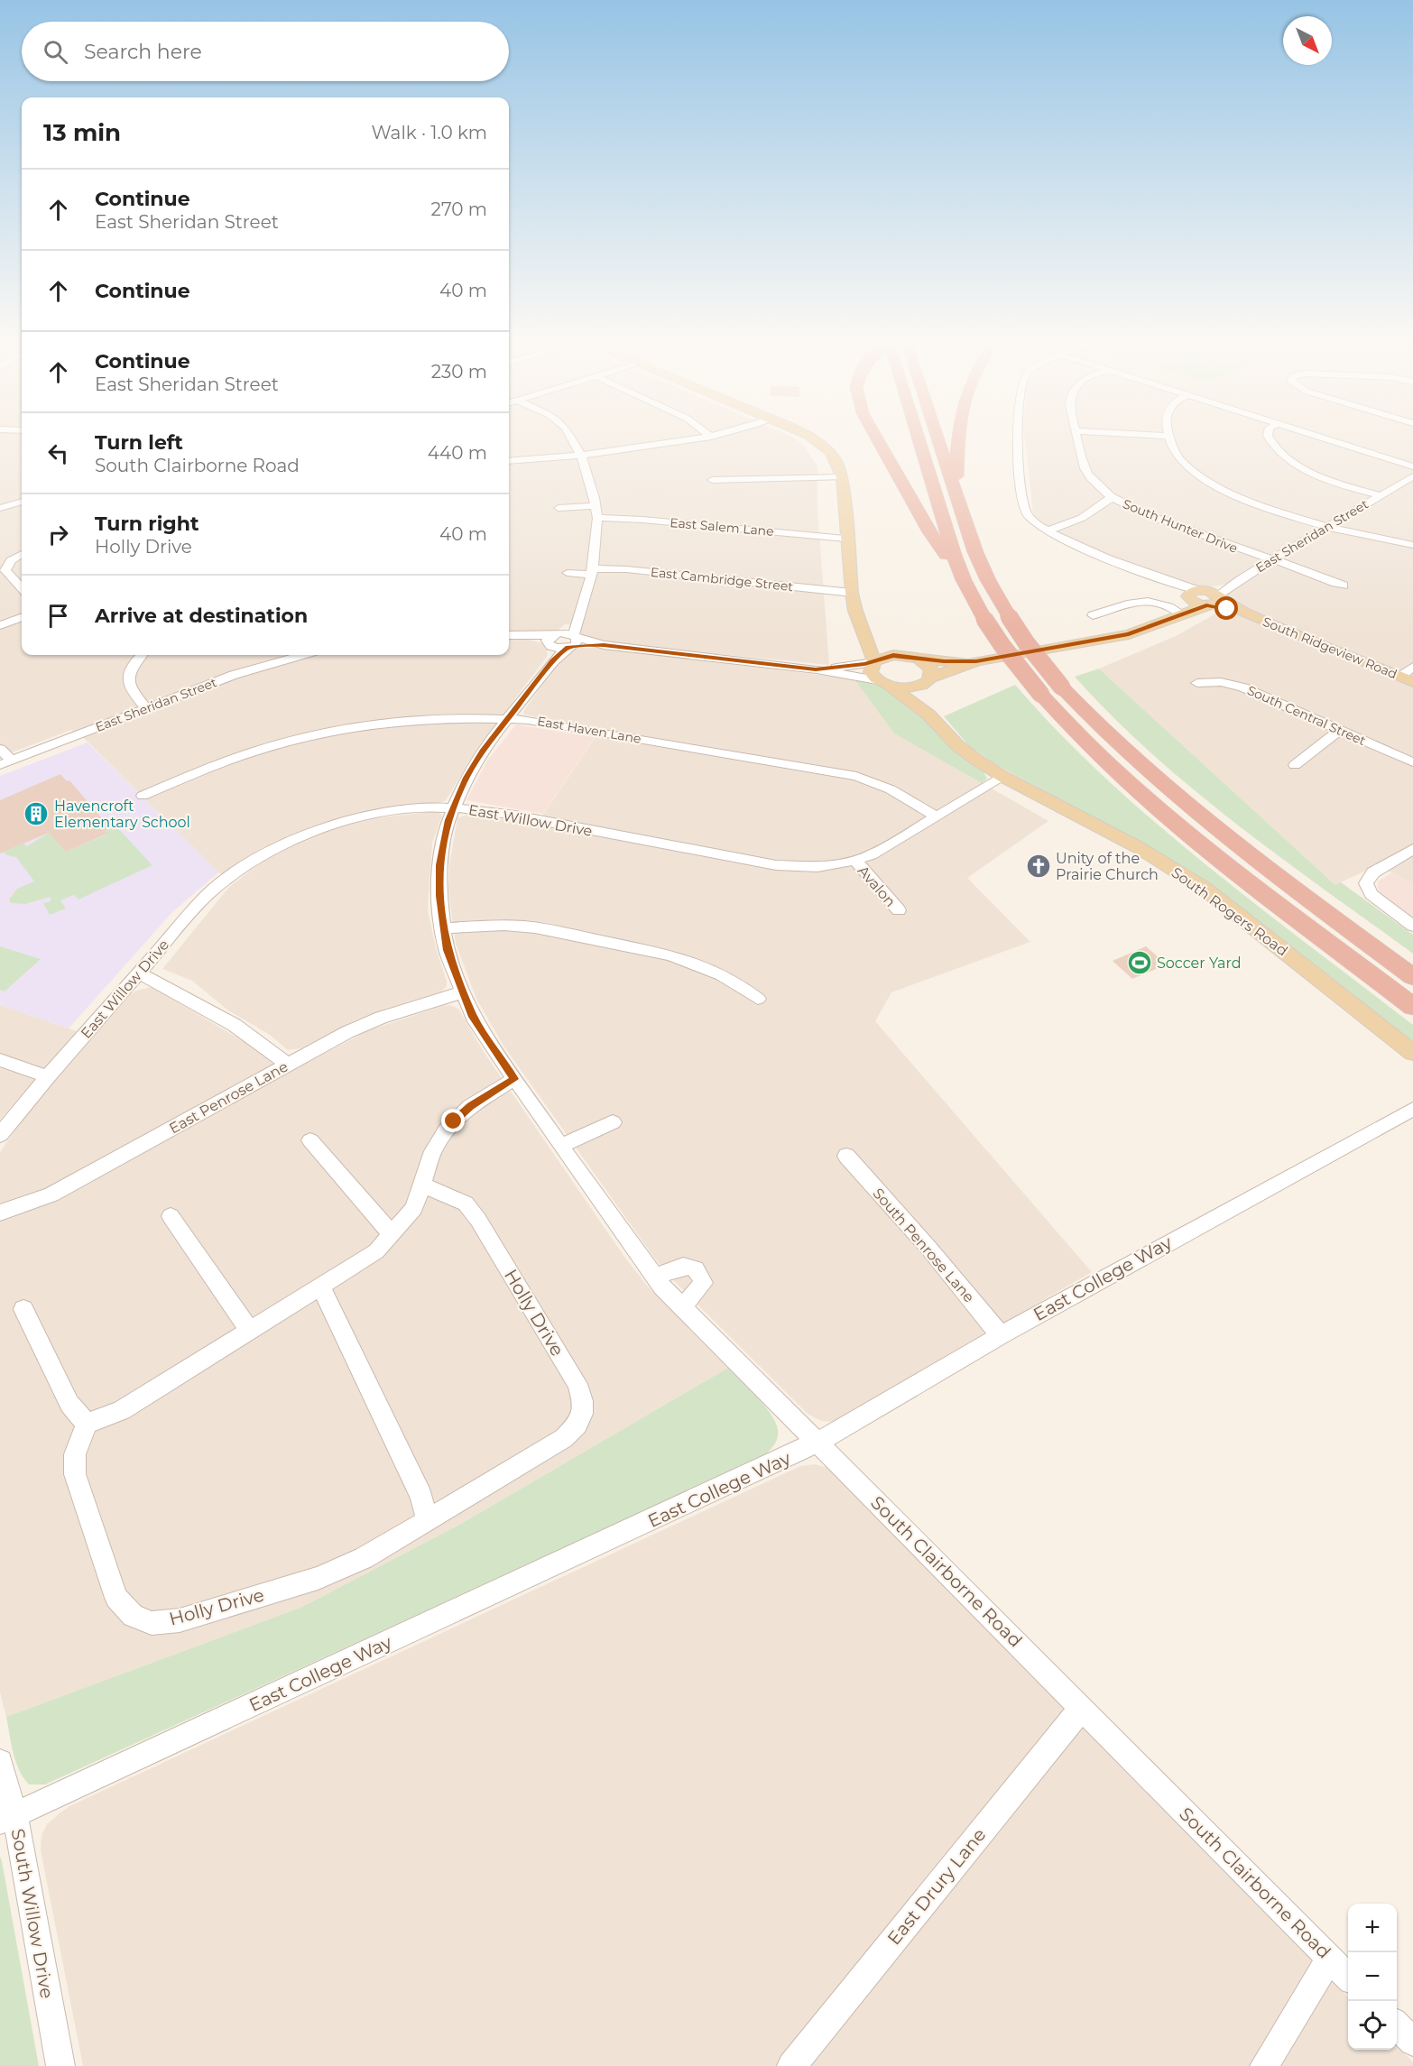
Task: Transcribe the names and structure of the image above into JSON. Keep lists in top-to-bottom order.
{
  "streets": {
    "main road": ["East Sheridan Street", "South Ridgeview Road", "South Rogers Road"],
    "street": [
      "South Hunter Drive",
      "East Salem Lane",
      "East Cambridge Street",
      "South Central Street",
      "East Haven Lane",
      "East Willow Drive",
      "Avalon",
      "East Penrose Lane",
      "South Penrose Lane",
      "East College Way",
      "Holly Drive",
      "South Clairborne Road",
      "East Drury Lane",
      "South Willow Drive"
    ]
  },
  "crossings": [
    ["South Hunter Drive", "East Sheridan Street"],
    ["East Sheridan Street", "South Ridgeview Road"],
    ["East Sheridan Street", "South Rogers Road"],
    ["East Haven Lane", "East Willow Drive"],
    ["East Haven Lane", "South Clairborne Road"],
    ["East Willow Drive", "Avalon"],
    ["East Willow Drive", "South Rogers Road"],
    ["East Willow Drive", "South Clairborne Road"],
    ["East Penrose Lane", "South Clairborne Road"],
    ["South Penrose Lane", "East College Way"],
    ["East College Way", "South Clairborne Road"],
    ["East College Way", "South Willow Drive"],
    ["South Clairborne Road", "East Drury Lane"]
  ],
  "places": {
    "building": ["Havencroft Elementary School"],
    "church": ["Unity of the Prairie Church"],
    "sports": ["Soccer Yard"]
  },
  "north": "bottom right",
  "page": {
    "search": "Search here",
    "heading": ["13 min", "Walk · 1.0 km"],
    "list": [
      ["Continue", "East Sheridan Street", "270 m"],
      ["Continue", "40 m"],
      ["Continue", "East Sheridan Street", "230 m"],
      ["Turn left", "South Clairborne Road", "440 m"],
      ["Turn right", "Holly Drive", "40 m"],
      "Arrive at destination"
    ],
    "map_buttons": ["+", "−"]
  }
}
